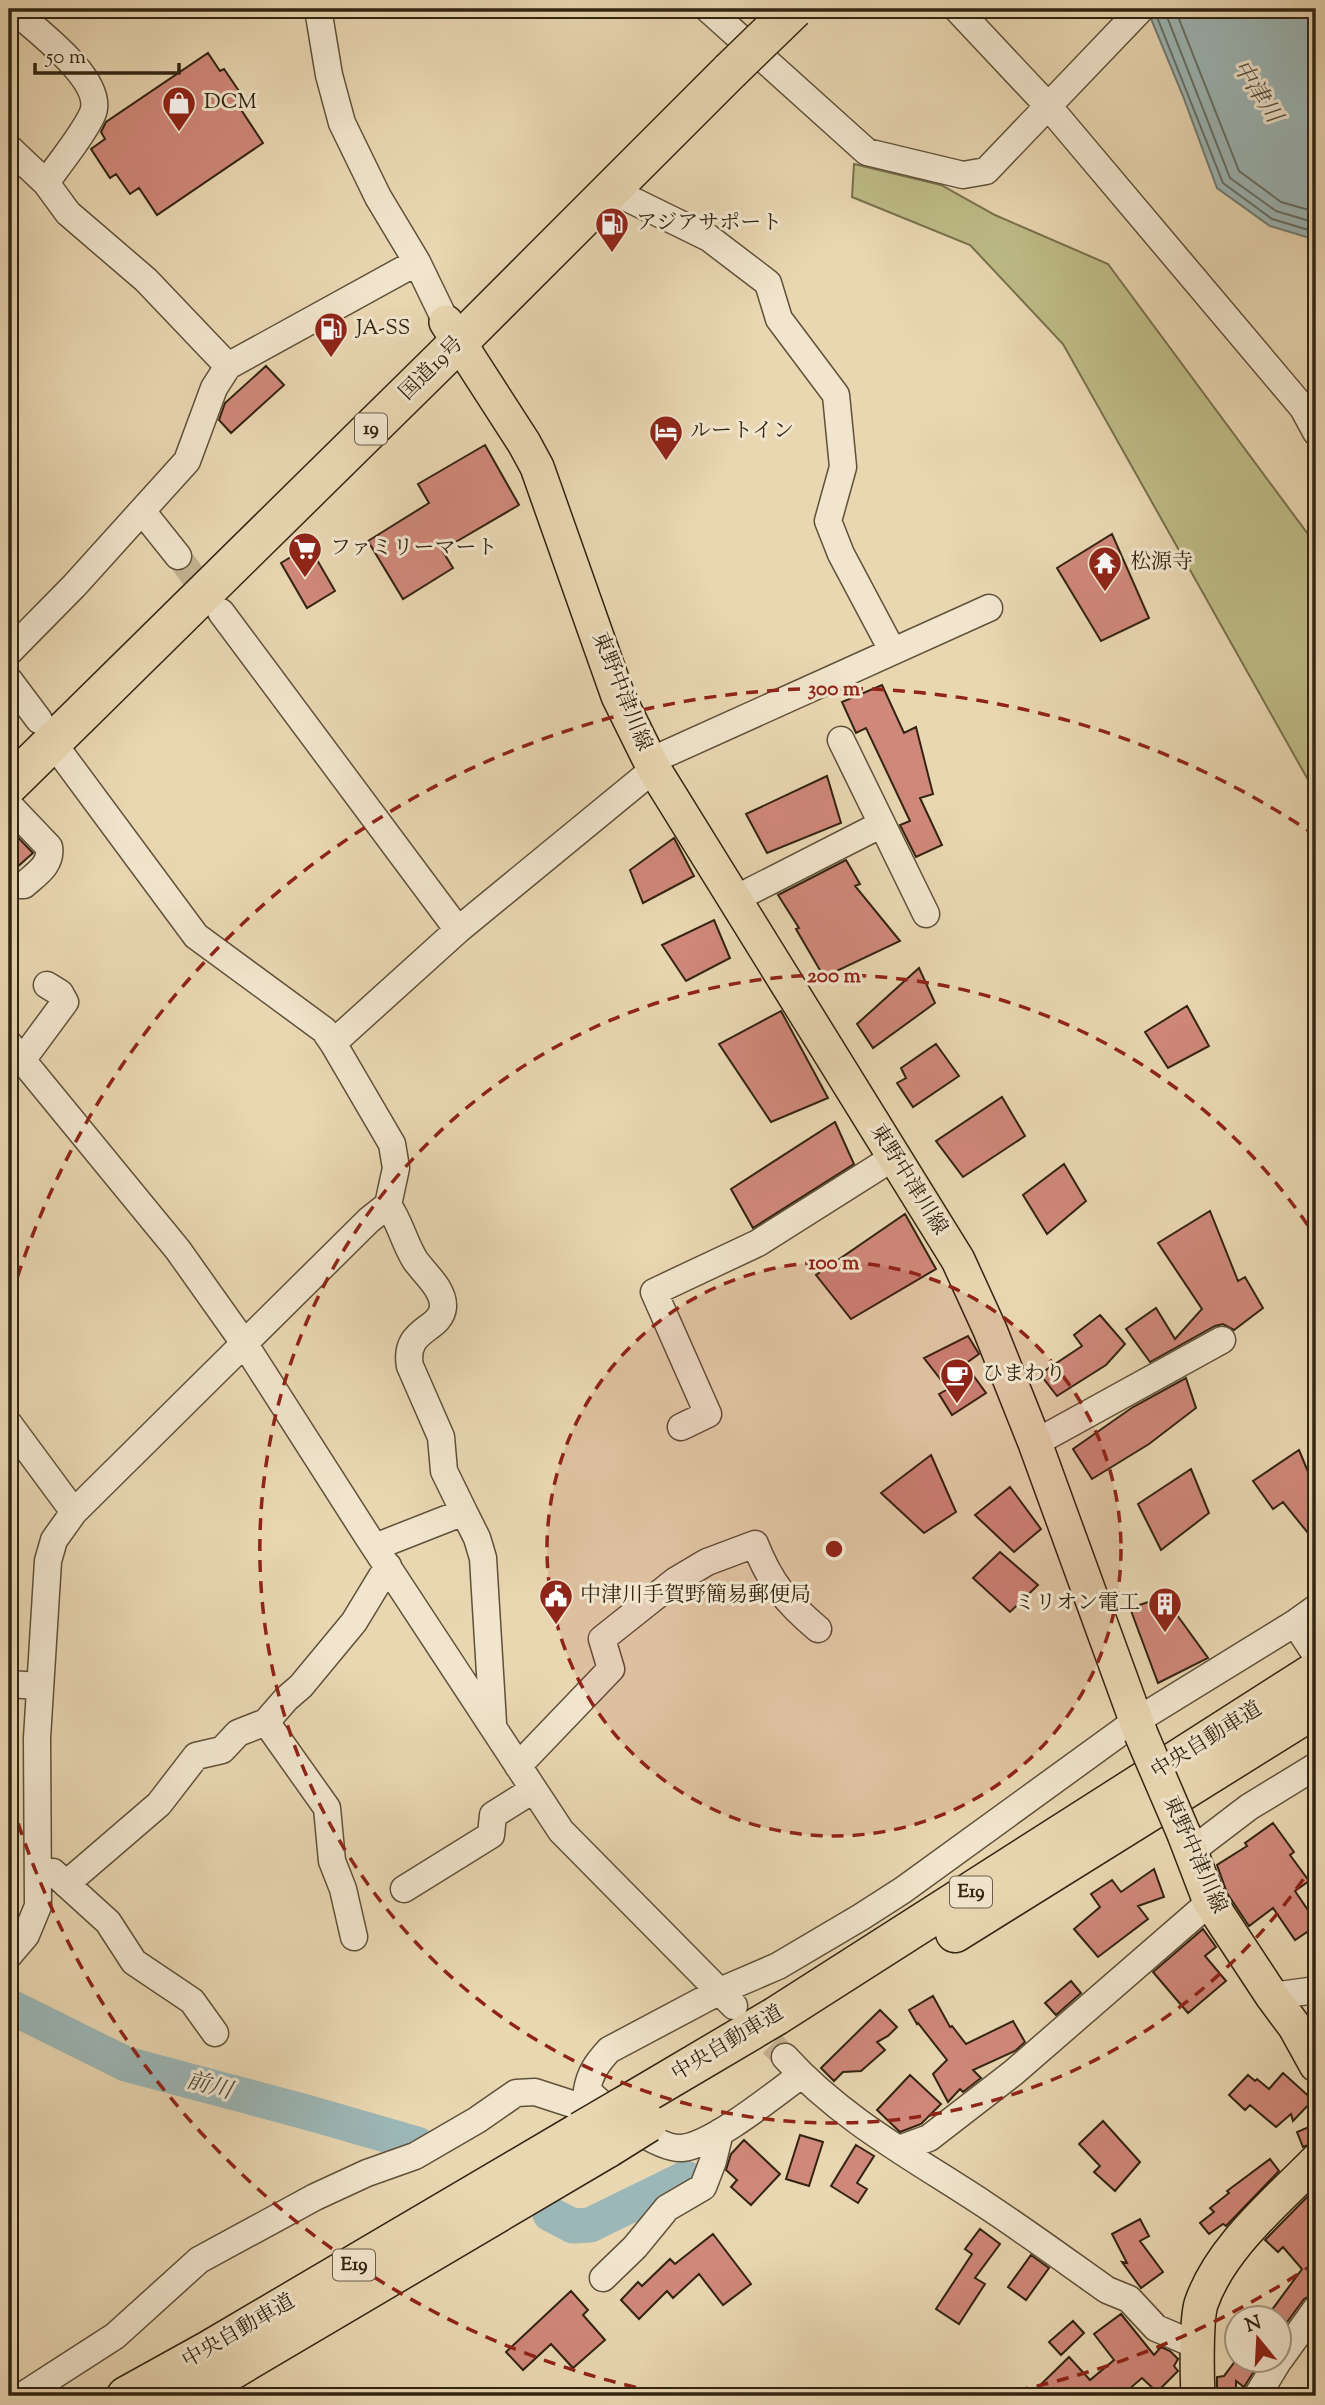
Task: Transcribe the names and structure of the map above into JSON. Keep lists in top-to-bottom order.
{
  "streets": {
    "highway": [
      "国道19号",
      "19",
      "中央自動車道",
      "E19"
    ],
    "main road": ["東野中津川線"]
  },
  "crossings": [
    ["国道19号", "東野中津川線"]
  ],
  "water": ["中津川", "前川"],
  "places": {
    "shop": ["DCM"],
    "fuel station": ["アジアサポート", "JA-SS"],
    "hotel": ["ルートイン"],
    "supermarket": ["ファミリーマート"],
    "temple": ["松源寺"],
    "cafe": ["ひまわり"],
    "public building": ["中津川手賀野簡易郵便局"],
    "building": ["ミリオン電工"]
  },
  "scale_bar": "50 m",
  "north": "top",
  "rings": ["300 m", "200 m", "100 m"]
}
